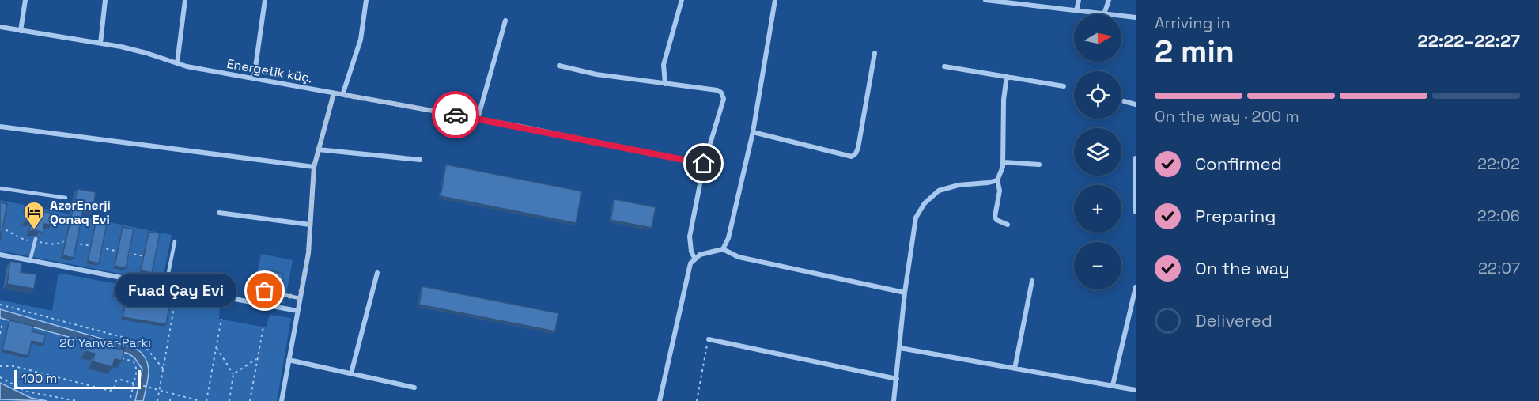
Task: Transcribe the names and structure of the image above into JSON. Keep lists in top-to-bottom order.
{
  "streets": {
    "street": ["Energetik küç."]
  },
  "parks": ["20 Yanvar Parkı"],
  "places": {
    "hotel": ["AzərEnerji Qonaq Evi"],
    "other": ["Fuad Çay Evi"]
  },
  "scale_bar": "100 m",
  "north": "right",
  "page": {
    "heading": ["2 min", "Arriving in", "22:22–22:27"],
    "map_buttons": ["+", "−"],
    "bar": "On the way · 200 m",
    "list": [
      ["Confirmed", "22:02"],
      ["Preparing", "22:06"],
      ["On the way", "22:07"],
      "Delivered"
    ],
    "bubble": "Fuad Çay Evi",
    "scale": "100 m"
  }
}
